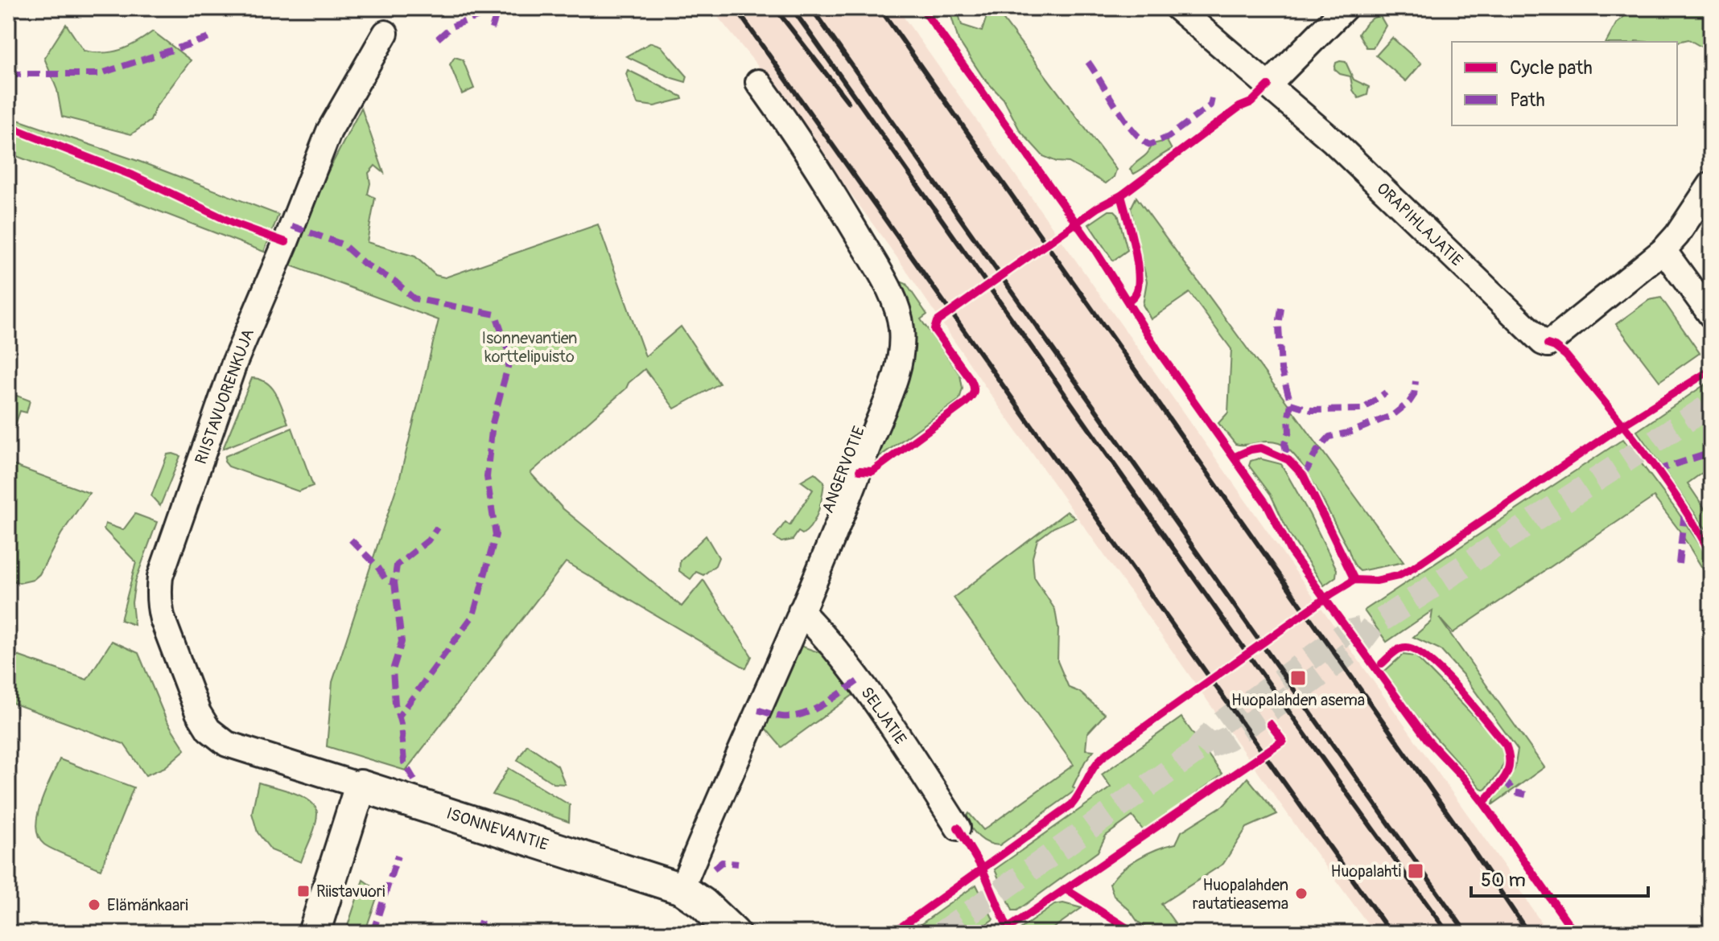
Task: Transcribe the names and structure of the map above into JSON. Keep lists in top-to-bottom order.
{
  "streets": {
    "street": [
      "ORAPIHLAJATIE",
      "RIISTAVUORENKUJA",
      "ANGERVOTIE",
      "SELJATIE",
      "ISONNEVANTIE"
    ]
  },
  "crossings": [
    ["RIISTAVUORENKUJA", "ISONNEVANTIE"],
    ["ANGERVOTIE", "SELJATIE"],
    ["ANGERVOTIE", "ISONNEVANTIE"]
  ],
  "parks": ["Isonnevantien korttelipuisto"],
  "places": {
    "transit": ["Huopalahden asema", "Huopalahti", "Riistavuori"],
    "other": ["Huopalahden rautatieasema", "Elämänkaari"]
  },
  "legend": ["Cycle path", "Path"],
  "scale_bar": "50 m"
}
